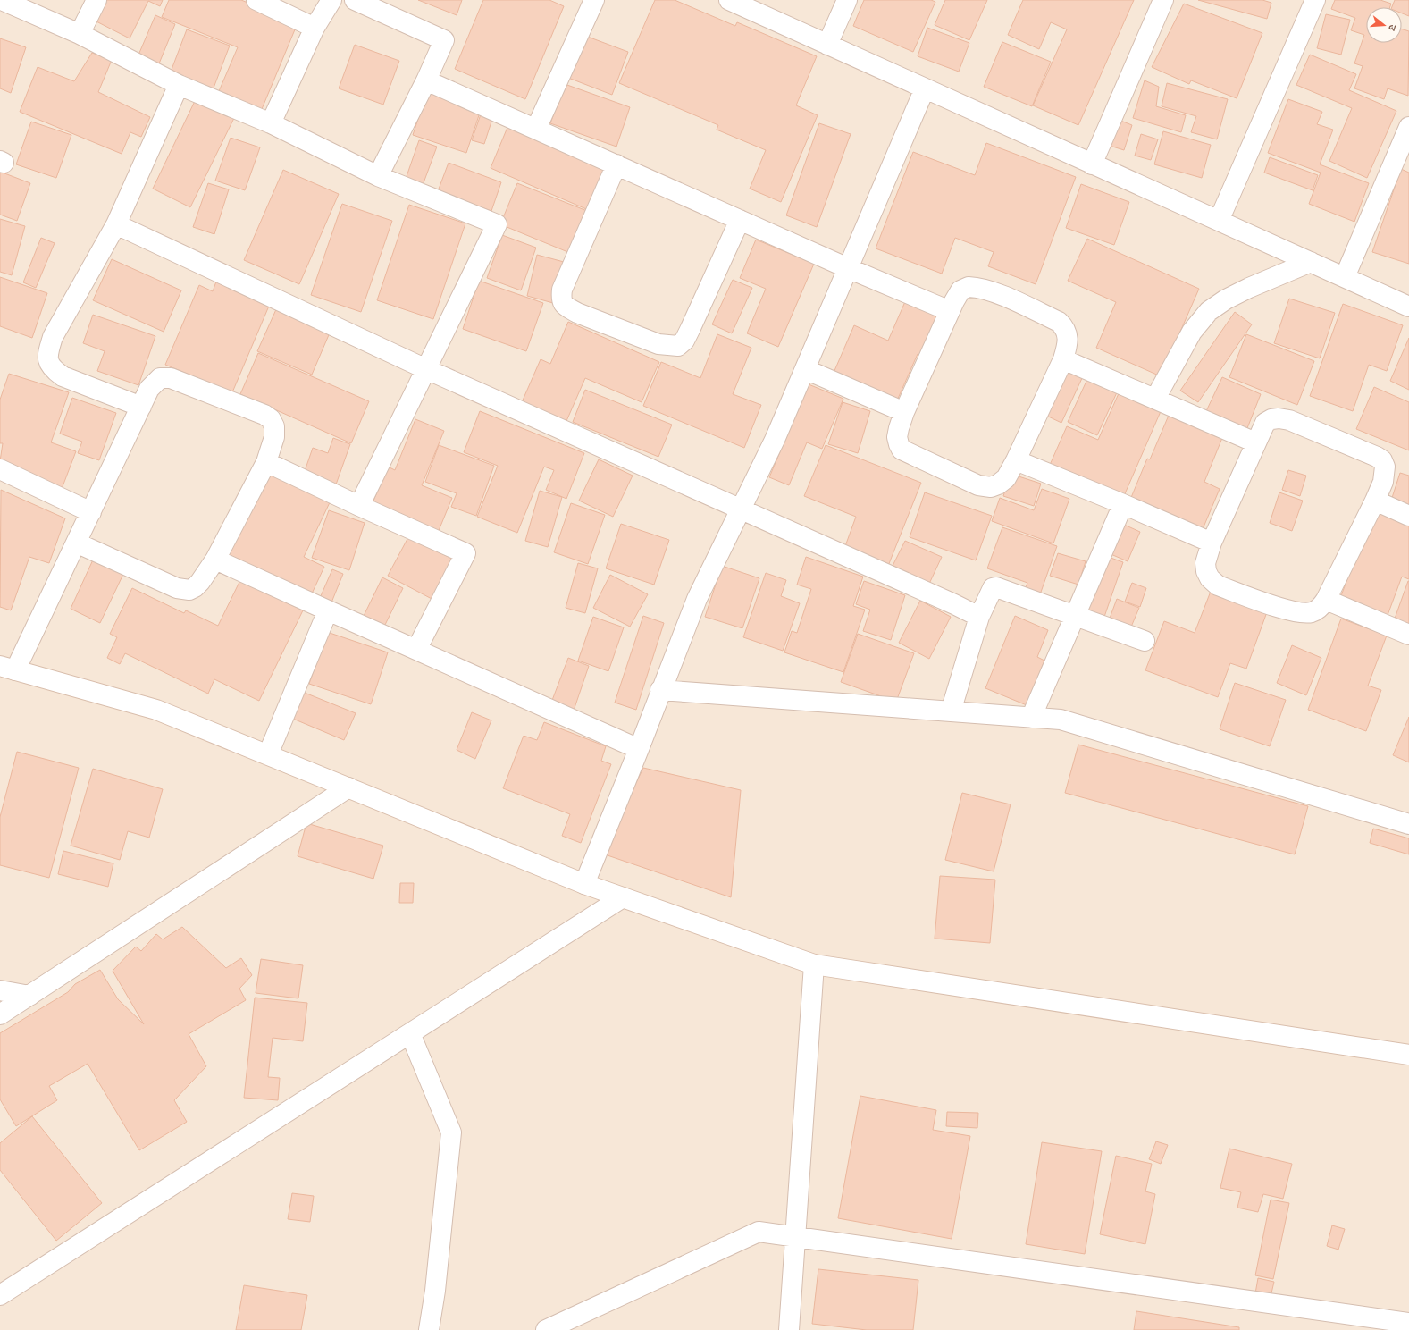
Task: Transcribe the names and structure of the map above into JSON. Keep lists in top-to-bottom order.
{
  "north": "right"
}
